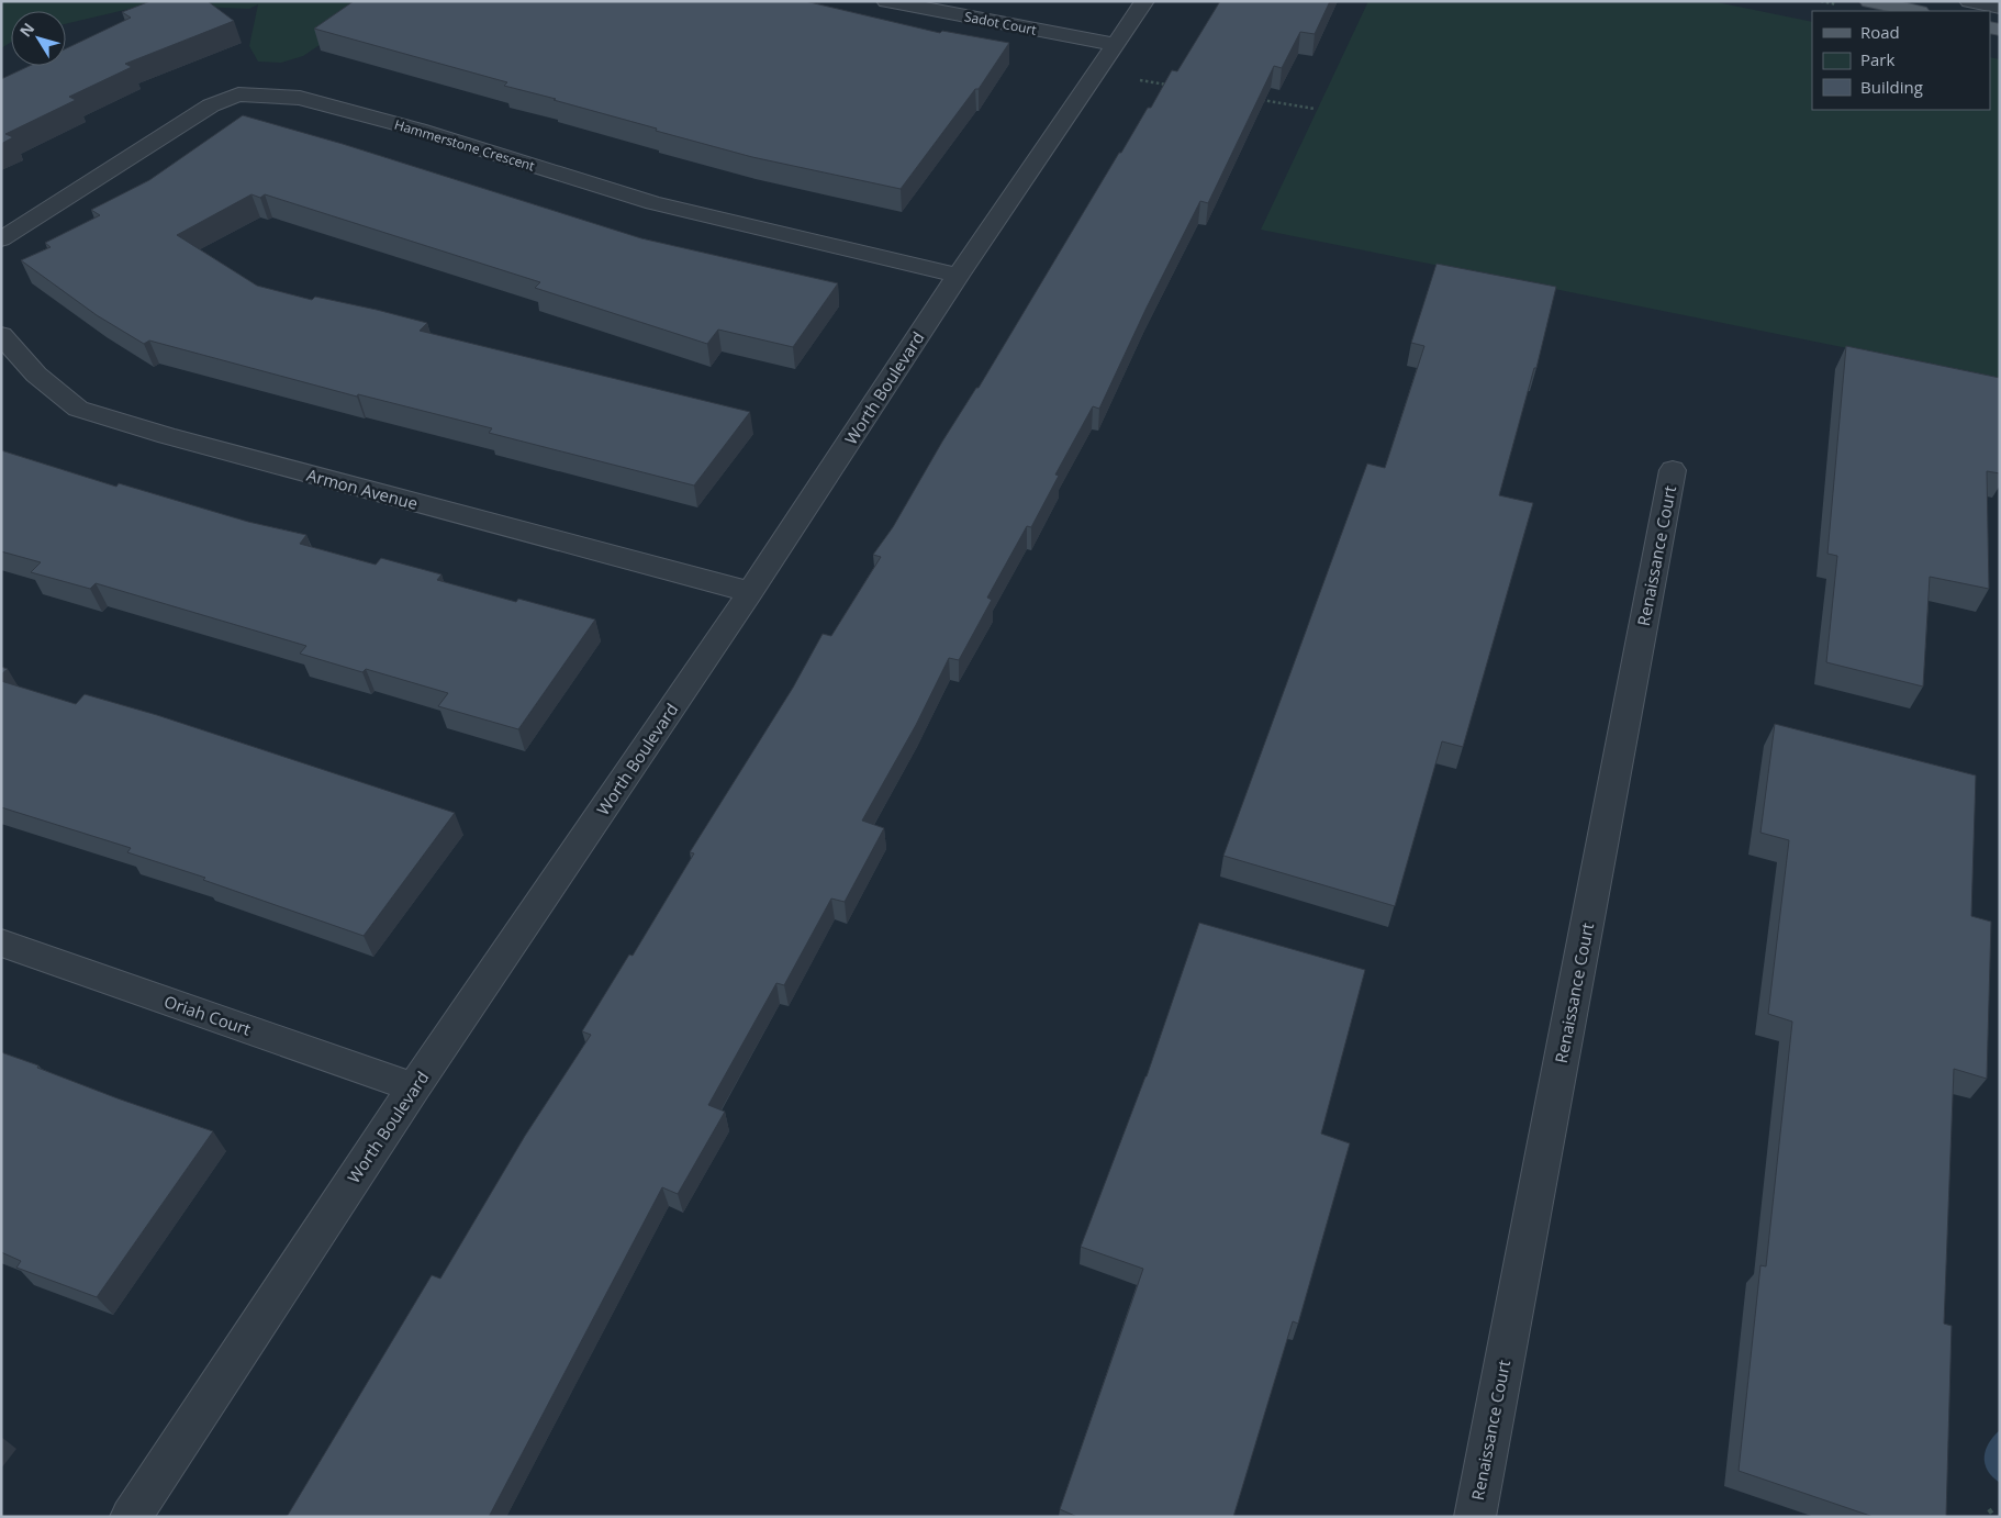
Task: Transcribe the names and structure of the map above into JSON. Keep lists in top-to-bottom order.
{
  "streets": {
    "street": [
      "Sadot Court",
      "Hammerstone Crescent",
      "Worth Boulevard",
      "Armon Avenue",
      "Renaissance Court",
      "Oriah Court"
    ]
  },
  "crossings": [
    ["Sadot Court", "Worth Boulevard"],
    ["Hammerstone Crescent", "Worth Boulevard"],
    ["Worth Boulevard", "Armon Avenue"],
    ["Worth Boulevard", "Oriah Court"]
  ],
  "legend": ["Road", "Park", "Building"],
  "north": "top left"
}
